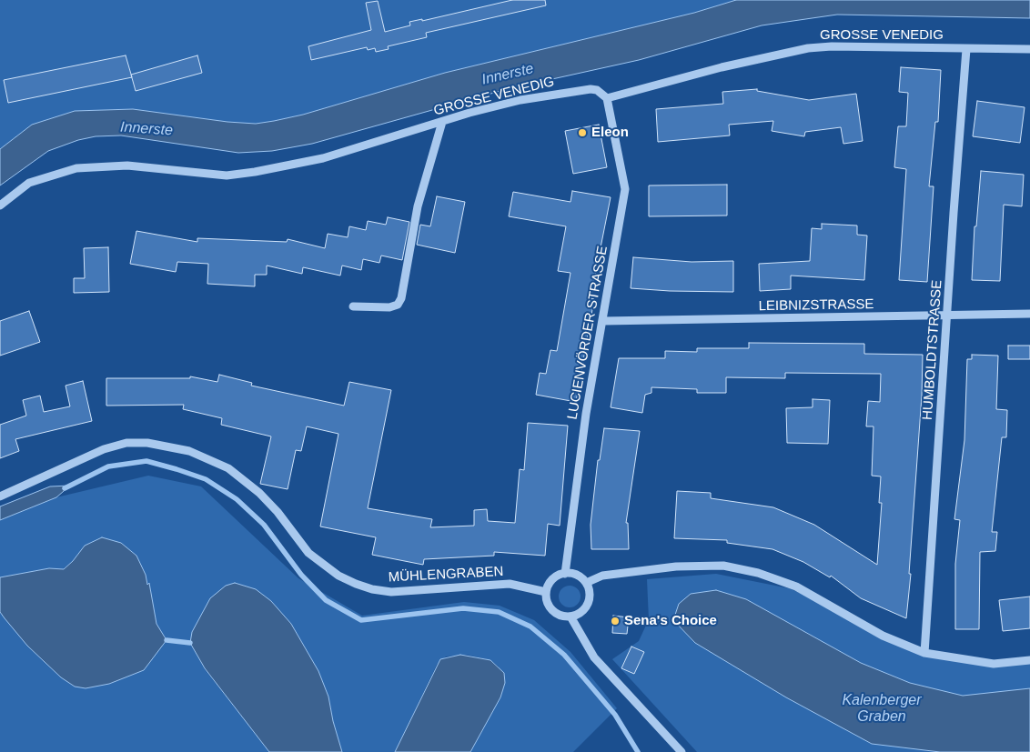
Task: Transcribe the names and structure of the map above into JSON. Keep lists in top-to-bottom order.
{
  "streets": {
    "street": [
      "GROSSE VENEDIG",
      "LEIBNIZSTRASSE",
      "LUCIENVÖRDER STRASSE",
      "HUMBOLDTSTRASSE",
      "MÜHLENGRABEN"
    ]
  },
  "crossings": [
    ["GROSSE VENEDIG", "LUCIENVÖRDER STRASSE"],
    ["GROSSE VENEDIG", "HUMBOLDTSTRASSE"],
    ["LEIBNIZSTRASSE", "LUCIENVÖRDER STRASSE"],
    ["LEIBNIZSTRASSE", "HUMBOLDTSTRASSE"],
    ["LUCIENVÖRDER STRASSE", "MÜHLENGRABEN"]
  ],
  "water": ["Innerste", "Kalenberger Graben"],
  "places": ["Eleon", "Sena's Choice"]
}
